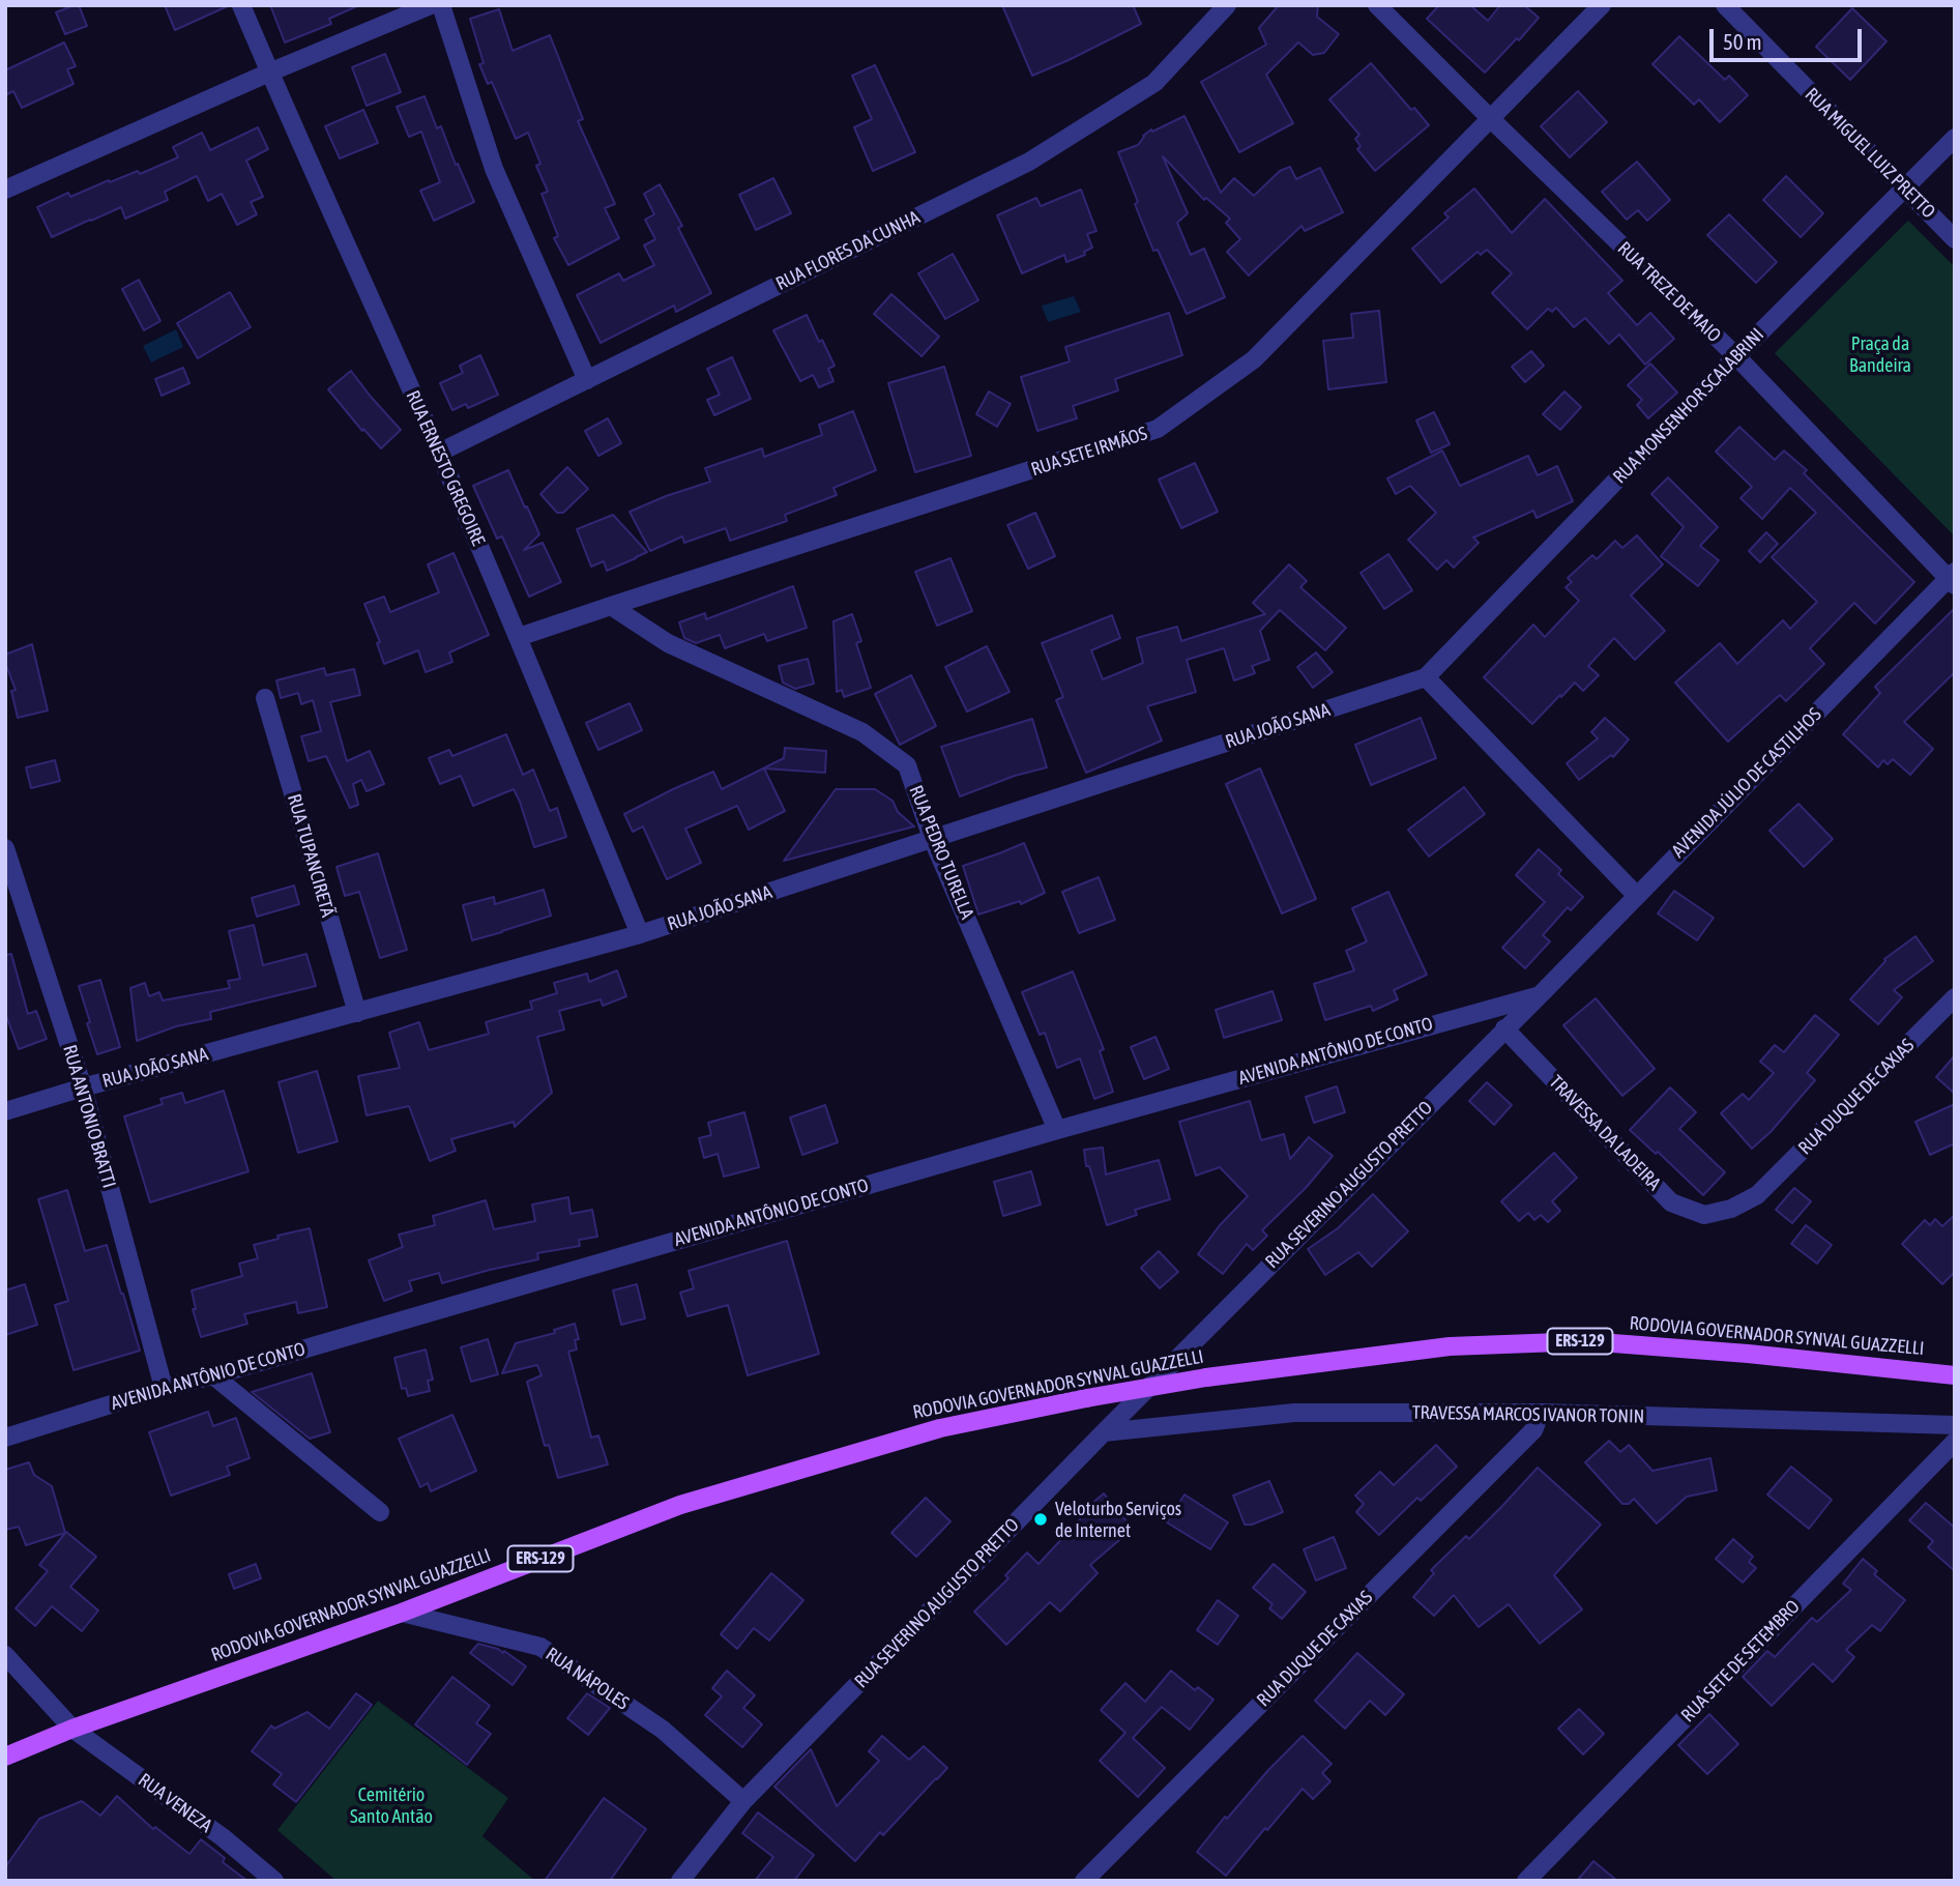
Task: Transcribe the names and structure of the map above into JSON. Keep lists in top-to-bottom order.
{
  "streets": {
    "main road": ["RODOVIA GOVERNADOR SYNVAL GUAZZELLI", "ERS-129"],
    "street": [
      "RUA MIGUEL LUIZ PRETTO",
      "RUA FLORES DA CUNHA",
      "RUA TREZE DE MAIO",
      "RUA MONSENHOR SCALABRINI",
      "RUA SETE IRMÃOS",
      "RUA ERNESTO GREGOIRE",
      "RUA JOÃO SANA",
      "AVENIDA JÚLIO DE CASTILHOS",
      "RUA PEDRO TURELLA",
      "RUA TUPANCIRETÃ",
      "AVENIDA ANTÔNIO DE CONTO",
      "RUA DUQUE DE CAXIAS",
      "RUA ANTONIO BRATTI",
      "TRAVESSA DA LADEIRA",
      "RUA SEVERINO AUGUSTO PRETTO",
      "TRAVESSA MARCOS IVANOR TONIN",
      "RUA SETE DE SETEMBRO",
      "RUA NÁPOLES",
      "RUA VENEZA"
    ]
  },
  "crossings": [
    ["RUA MIGUEL LUIZ PRETTO", "RUA MONSENHOR SCALABRINI"],
    ["RUA FLORES DA CUNHA", "RUA ERNESTO GREGOIRE"],
    ["RUA TREZE DE MAIO", "RUA MONSENHOR SCALABRINI"],
    ["RUA TREZE DE MAIO", "RUA SETE IRMÃOS"],
    ["RUA TREZE DE MAIO", "AVENIDA JÚLIO DE CASTILHOS"],
    ["RUA MONSENHOR SCALABRINI", "RUA JOÃO SANA"],
    ["RUA SETE IRMÃOS", "RUA ERNESTO GREGOIRE"],
    ["RUA SETE IRMÃOS", "RUA PEDRO TURELLA"],
    ["RUA ERNESTO GREGOIRE", "RUA JOÃO SANA"],
    ["RUA JOÃO SANA", "RUA PEDRO TURELLA"],
    ["RUA JOÃO SANA", "RUA TUPANCIRETÃ"],
    ["RUA JOÃO SANA", "RUA ANTONIO BRATTI"],
    ["AVENIDA JÚLIO DE CASTILHOS", "AVENIDA ANTÔNIO DE CONTO"],
    ["AVENIDA JÚLIO DE CASTILHOS", "RUA SEVERINO AUGUSTO PRETTO"],
    ["RUA PEDRO TURELLA", "AVENIDA ANTÔNIO DE CONTO"],
    ["AVENIDA ANTÔNIO DE CONTO", "RUA ANTONIO BRATTI"],
    ["AVENIDA ANTÔNIO DE CONTO", "RUA SEVERINO AUGUSTO PRETTO"],
    ["RUA DUQUE DE CAXIAS", "TRAVESSA DA LADEIRA"],
    ["RUA DUQUE DE CAXIAS", "TRAVESSA MARCOS IVANOR TONIN"],
    ["TRAVESSA DA LADEIRA", "RUA SEVERINO AUGUSTO PRETTO"],
    ["RUA SEVERINO AUGUSTO PRETTO", "TRAVESSA MARCOS IVANOR TONIN"],
    ["RUA SEVERINO AUGUSTO PRETTO", "RUA NÁPOLES"],
    ["RODOVIA GOVERNADOR SYNVAL GUAZZELLI", "RUA NÁPOLES"],
    ["RODOVIA GOVERNADOR SYNVAL GUAZZELLI", "RUA VENEZA"]
  ],
  "parks": ["Praça da Bandeira", "Cemitério Santo Antão"],
  "places": ["Veloturbo Serviços de Internet"],
  "scale_bar": "50 m"
}
